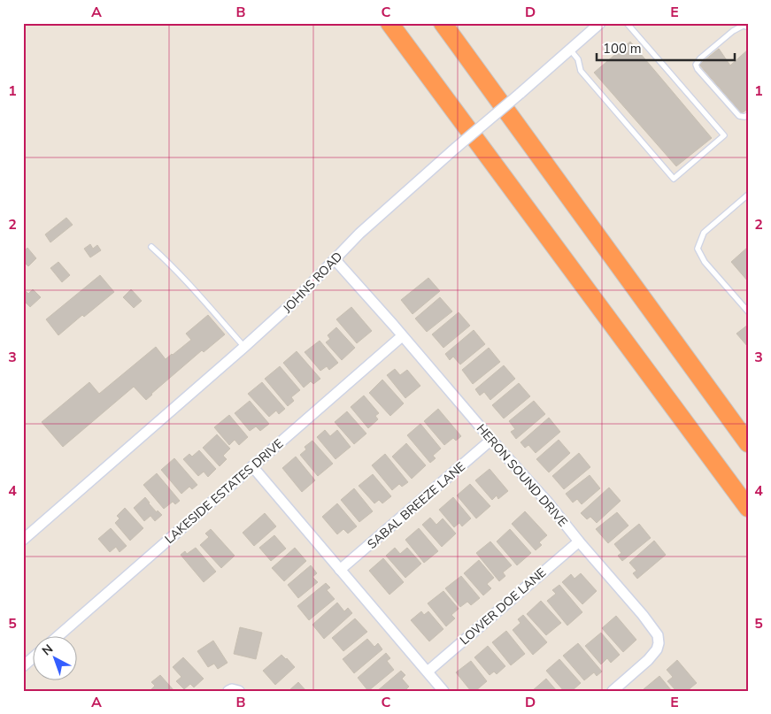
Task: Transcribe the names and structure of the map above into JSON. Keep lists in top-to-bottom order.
{
  "streets": {
    "street": [
      "JOHNS ROAD",
      "HERON SOUND DRIVE",
      "LAKESIDE ESTATES DRIVE",
      "SABAL BREEZE LANE",
      "LOWER DOE LANE"
    ]
  },
  "crossings": [
    ["JOHNS ROAD", "HERON SOUND DRIVE"],
    ["HERON SOUND DRIVE", "LAKESIDE ESTATES DRIVE"],
    ["HERON SOUND DRIVE", "SABAL BREEZE LANE"],
    ["HERON SOUND DRIVE", "LOWER DOE LANE"]
  ],
  "scale_bar": "100 m",
  "north": "top left",
  "grid": {
    "columns": [
      "A",
      "B",
      "C",
      "D",
      "E"
    ],
    "rows": [
      "1",
      "2",
      "3",
      "4",
      "5"
    ]
  }
}
